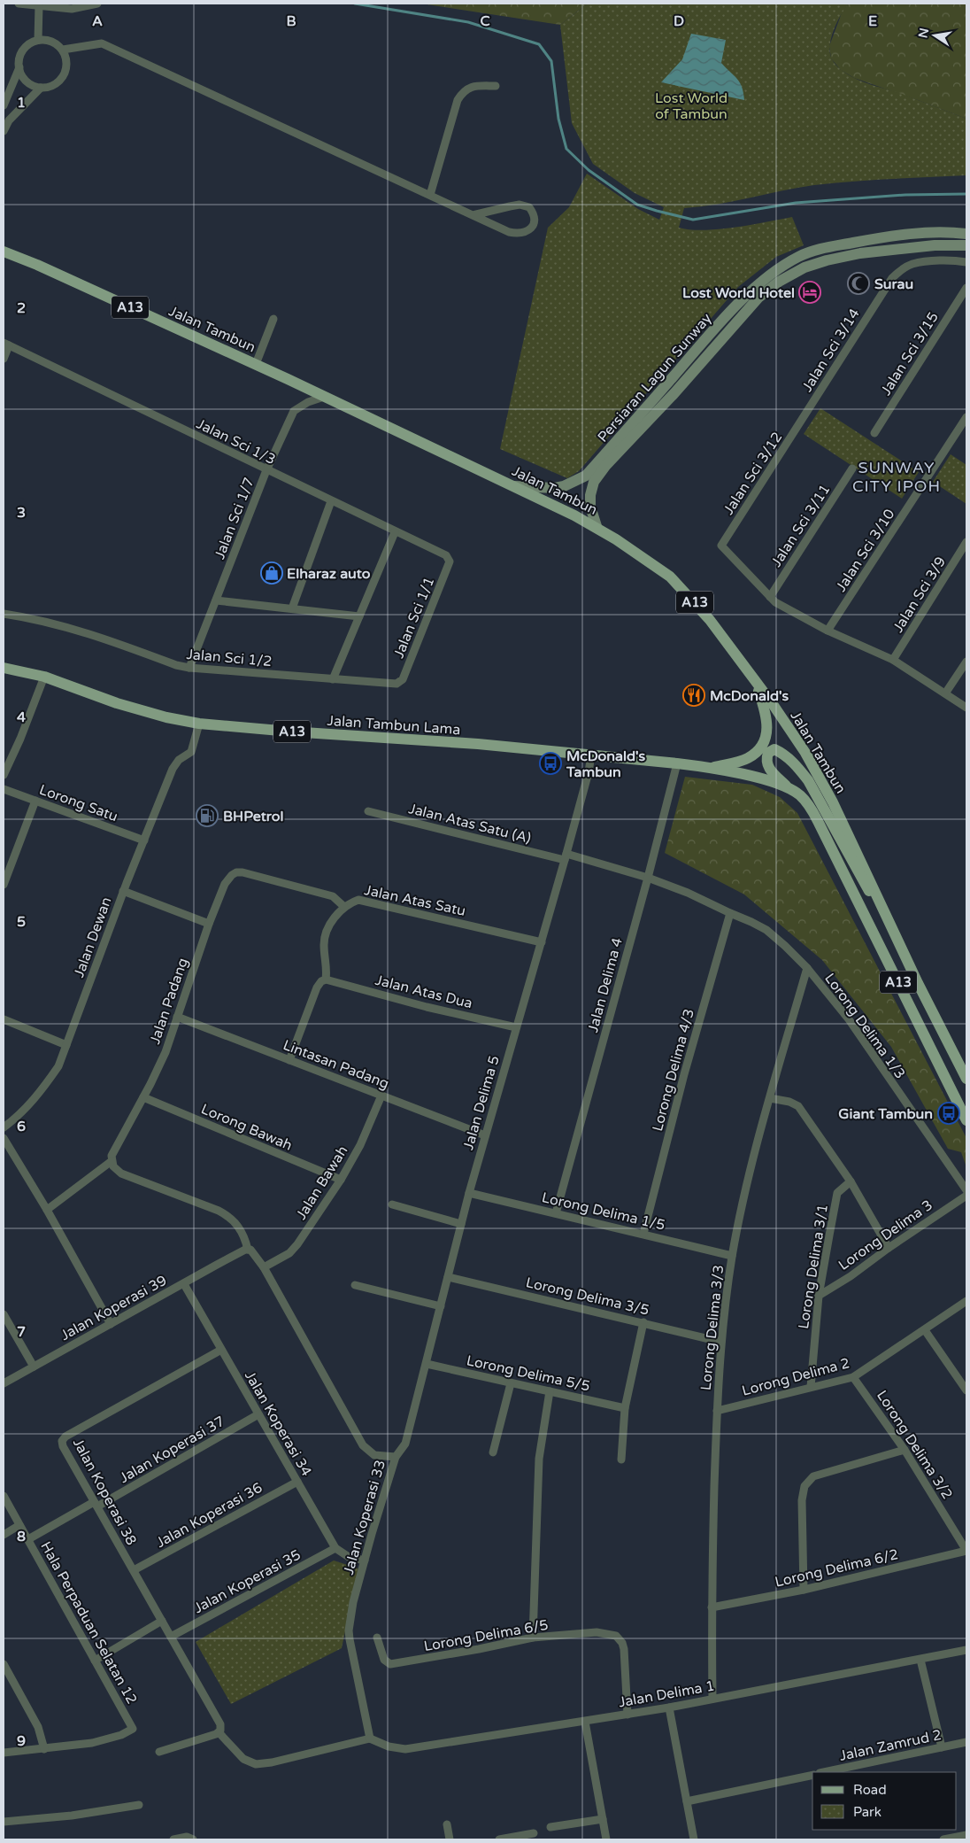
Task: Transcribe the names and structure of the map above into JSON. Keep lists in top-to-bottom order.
{
  "streets": {
    "main road": [
      "A13",
      "Jalan Tambun",
      "Persiaran Lagun Sunway",
      "Jalan Tambun Lama"
    ],
    "street": [
      "Jalan Sci 3/14",
      "Jalan Sci 3/15",
      "Jalan Sci 1/3",
      "Jalan Sci 3/12",
      "Jalan Sci 1/7",
      "Jalan Sci 3/11",
      "Jalan Sci 3/10",
      "Jalan Sci 3/9",
      "Jalan Sci 1/1",
      "Jalan Sci 1/2",
      "Lorong Satu",
      "Jalan Atas Satu (A)",
      "Jalan Atas Satu",
      "Jalan Dewan",
      "Jalan Delima 4",
      "Jalan Atas Dua",
      "Jalan Padang",
      "Lorong Delima 1/3",
      "Lintasan Padang",
      "Lorong Delima 4/3",
      "Jalan Delima 5",
      "Lorong Bawah",
      "Jalan Bawah",
      "Lorong Delima 1/5",
      "Lorong Delima 3",
      "Lorong Delima 3/1",
      "Lorong Delima 3/5",
      "Jalan Koperasi 39",
      "Lorong Delima 3/3",
      "Lorong Delima 5/5",
      "Lorong Delima 2",
      "Jalan Koperasi 34",
      "Lorong Delima 3/2",
      "Jalan Koperasi 37",
      "Jalan Koperasi 38",
      "Jalan Koperasi 36",
      "Jalan Koperasi 33",
      "Lorong Delima 6/2",
      "Jalan Koperasi 35",
      "Hala Perpaduan Selatan 12",
      "Lorong Delima 6/5",
      "Jalan Delima 1",
      "Jalan Zamrud 2"
    ]
  },
  "crossings": [
    ["A13", "Jalan Tambun Lama"],
    ["Jalan Tambun", "Persiaran Lagun Sunway"],
    ["Jalan Tambun", "Jalan Sci 1/7"],
    ["Jalan Sci 3/14", "Jalan Sci 3/12"],
    ["Jalan Sci 1/3", "Jalan Sci 1/7"],
    ["Jalan Sci 1/3", "Jalan Sci 1/1"],
    ["Jalan Sci 3/12", "Jalan Sci 3/11"],
    ["Jalan Sci 1/7", "Jalan Sci 1/2"],
    ["Jalan Sci 1/1", "Jalan Sci 1/2"],
    ["Jalan Tambun Lama", "Jalan Dewan"],
    ["Jalan Tambun Lama", "Jalan Delima 4"],
    ["Jalan Tambun Lama", "Jalan Delima 5"],
    ["Lorong Satu", "Jalan Dewan"],
    ["Jalan Atas Satu (A)", "Lorong Delima 1/3"],
    ["Jalan Atas Satu (A)", "Jalan Delima 5"],
    ["Jalan Atas Satu", "Jalan Padang"],
    ["Jalan Atas Satu", "Jalan Delima 5"],
    ["Jalan Delima 4", "Lorong Delima 1/3"],
    ["Jalan Delima 4", "Lorong Delima 1/5"],
    ["Jalan Atas Dua", "Jalan Delima 5"],
    ["Jalan Padang", "Lintasan Padang"],
    ["Jalan Padang", "Lorong Bawah"],
    ["Jalan Padang", "Jalan Koperasi 33"],
    ["Lorong Delima 1/3", "Lorong Delima 4/3"],
    ["Lorong Delima 1/3", "Jalan Delima 5"],
    ["Lorong Delima 1/3", "Lorong Delima 3/3"],
    ["Lintasan Padang", "Jalan Delima 5"],
    ["Lintasan Padang", "Jalan Bawah"],
    ["Lorong Delima 4/3", "Lorong Delima 1/5"],
    ["Jalan Delima 5", "Lorong Delima 1/5"],
    ["Jalan Delima 5", "Lorong Delima 3/5"],
    ["Jalan Delima 5", "Lorong Delima 5/5"],
    ["Jalan Delima 5", "Jalan Koperasi 33"],
    ["Lorong Bawah", "Jalan Bawah"],
    ["Jalan Bawah", "Jalan Koperasi 33"],
    ["Lorong Delima 1/5", "Lorong Delima 3/3"],
    ["Lorong Delima 3", "Lorong Delima 3/1"],
    ["Lorong Delima 3/1", "Lorong Delima 2"],
    ["Lorong Delima 3/5", "Lorong Delima 3/3"],
    ["Jalan Koperasi 39", "Jalan Koperasi 34"],
    ["Jalan Koperasi 39", "Jalan Koperasi 33"],
    ["Lorong Delima 3/3", "Lorong Delima 2"],
    ["Lorong Delima 3/3", "Lorong Delima 6/2"],
    ["Lorong Delima 3/3", "Jalan Delima 1"],
    ["Lorong Delima 2", "Lorong Delima 3/2"],
    ["Jalan Koperasi 34", "Jalan Koperasi 37"],
    ["Jalan Koperasi 34", "Jalan Koperasi 38"],
    ["Jalan Koperasi 34", "Jalan Koperasi 36"],
    ["Jalan Koperasi 34", "Jalan Koperasi 35"],
    ["Lorong Delima 3/2", "Lorong Delima 6/2"],
    ["Jalan Koperasi 37", "Jalan Koperasi 38"],
    ["Jalan Koperasi 37", "Hala Perpaduan Selatan 12"],
    ["Jalan Koperasi 38", "Jalan Koperasi 36"],
    ["Jalan Koperasi 38", "Jalan Koperasi 35"],
    ["Jalan Koperasi 33", "Jalan Delima 1"],
    ["Lorong Delima 6/5", "Jalan Delima 1"]
  ],
  "districts": ["SUNWAY CITY IPOH"],
  "parks": ["Lost World of Tambun"],
  "places": {
    "mosque": ["Surau"],
    "hotel": ["Lost World Hotel"],
    "shop": ["Elharaz auto"],
    "restaurant": ["McDonald's"],
    "bus stop": ["McDonald's Tambun", "Giant Tambun"],
    "fuel station": ["BHPetrol"]
  },
  "legend": ["Road", "Park"],
  "north": "left",
  "grid": {
    "columns": [
      "A",
      "B",
      "C",
      "D",
      "E"
    ],
    "rows": [
      "1",
      "2",
      "3",
      "4",
      "5",
      "6",
      "7",
      "8",
      "9"
    ]
  }
}
